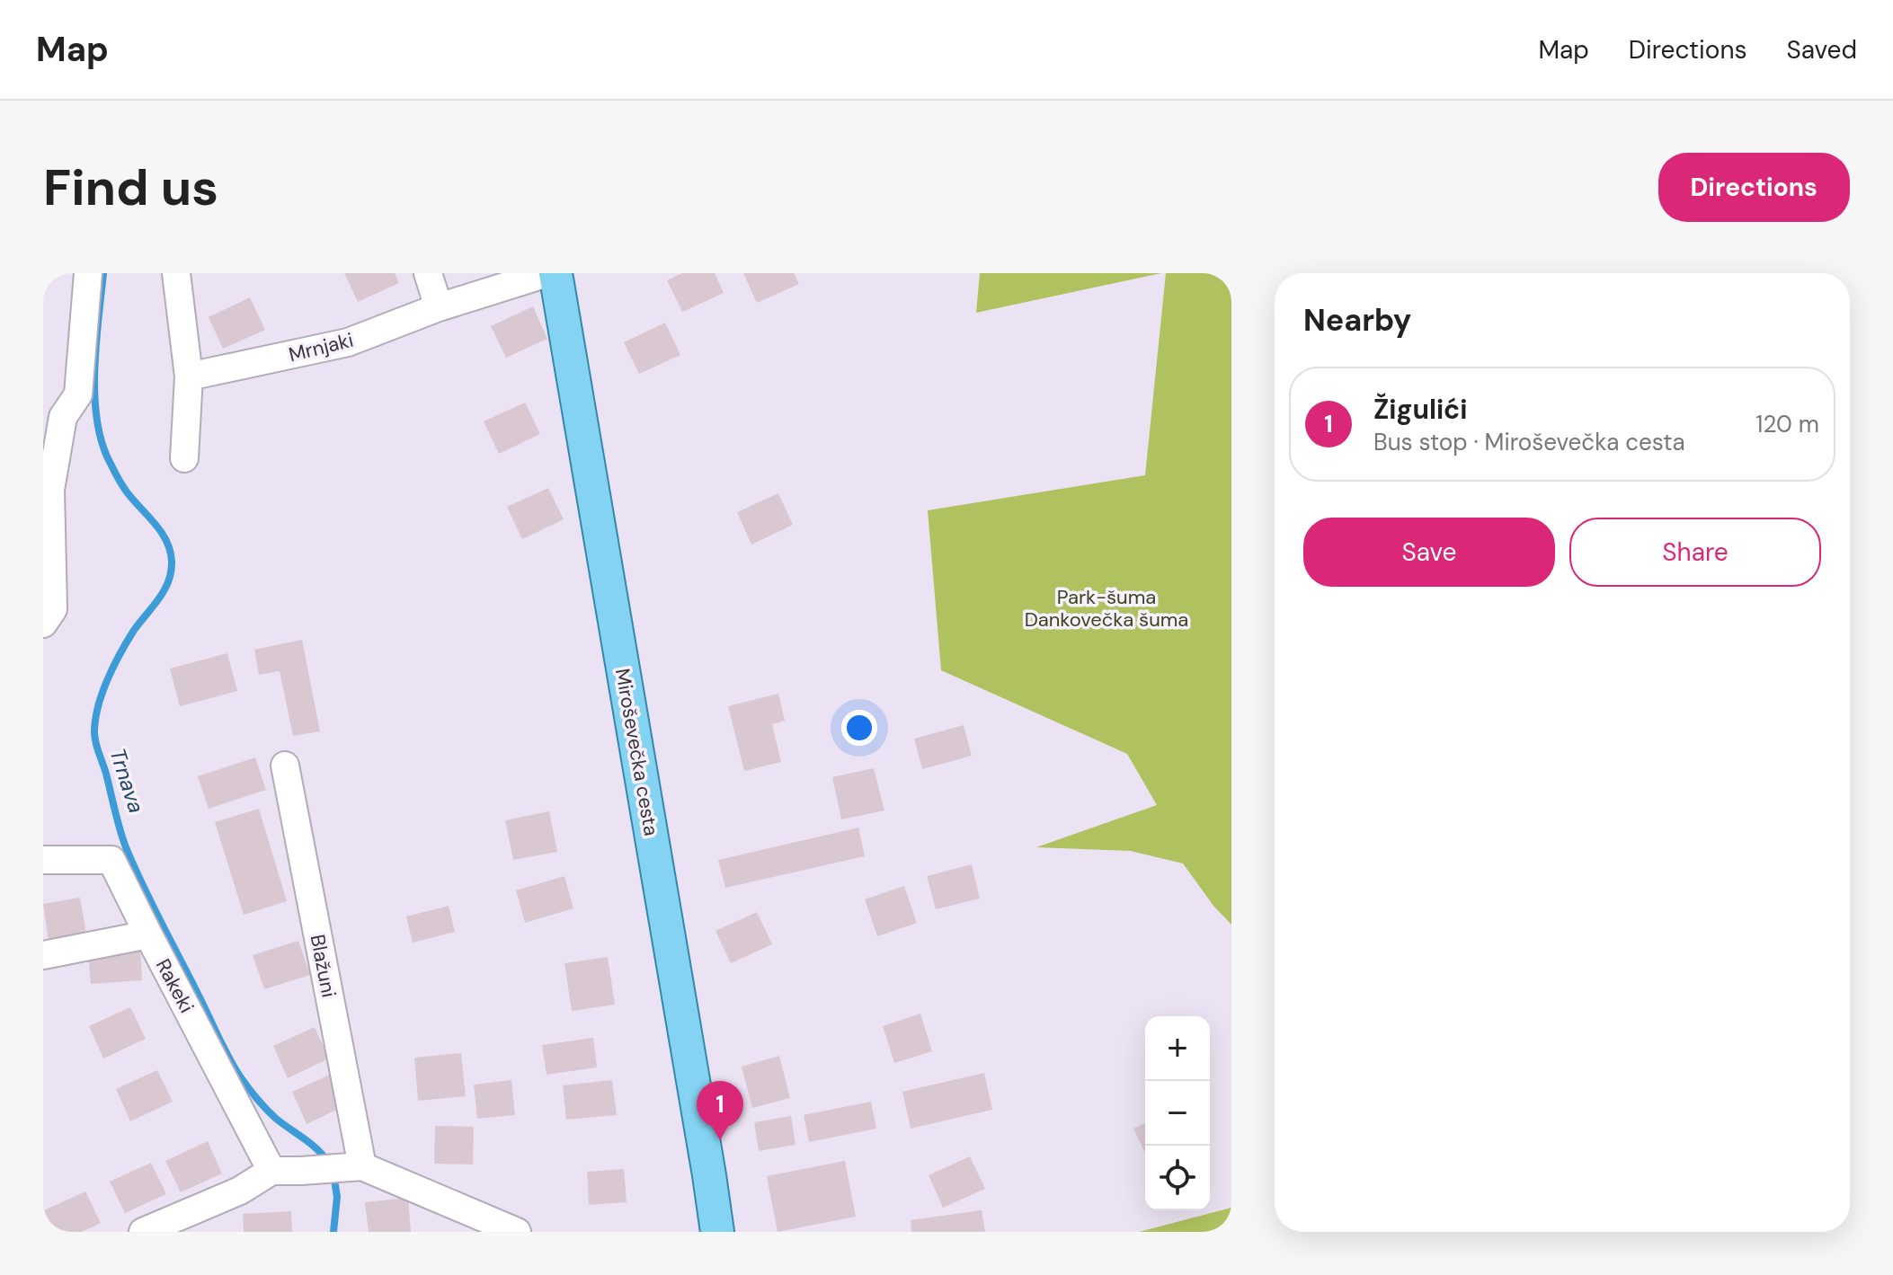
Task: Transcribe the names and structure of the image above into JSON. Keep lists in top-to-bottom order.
{
  "streets": {
    "main road": ["Miroševečka cesta"],
    "street": ["Mrnjaki", "Blažuni", "Rakeki"]
  },
  "water": ["Trnava"],
  "parks": ["Park-šuma Dankovečka šuma"],
  "page": {
    "header": "Map",
    "nav": ["Map", "Directions", "Saved"],
    "buttons": [
      "Directions",
      ["Save", "Share"]
    ],
    "title": "Find us",
    "heading": "Nearby",
    "list": [
      {
        "mark": "1",
        "name": "Žigulići",
        "note": "Bus stop · Miroševečka cesta",
        "value": "120 m"
      }
    ],
    "map_buttons": ["+", "−"],
    "pins": "1"
  }
}
